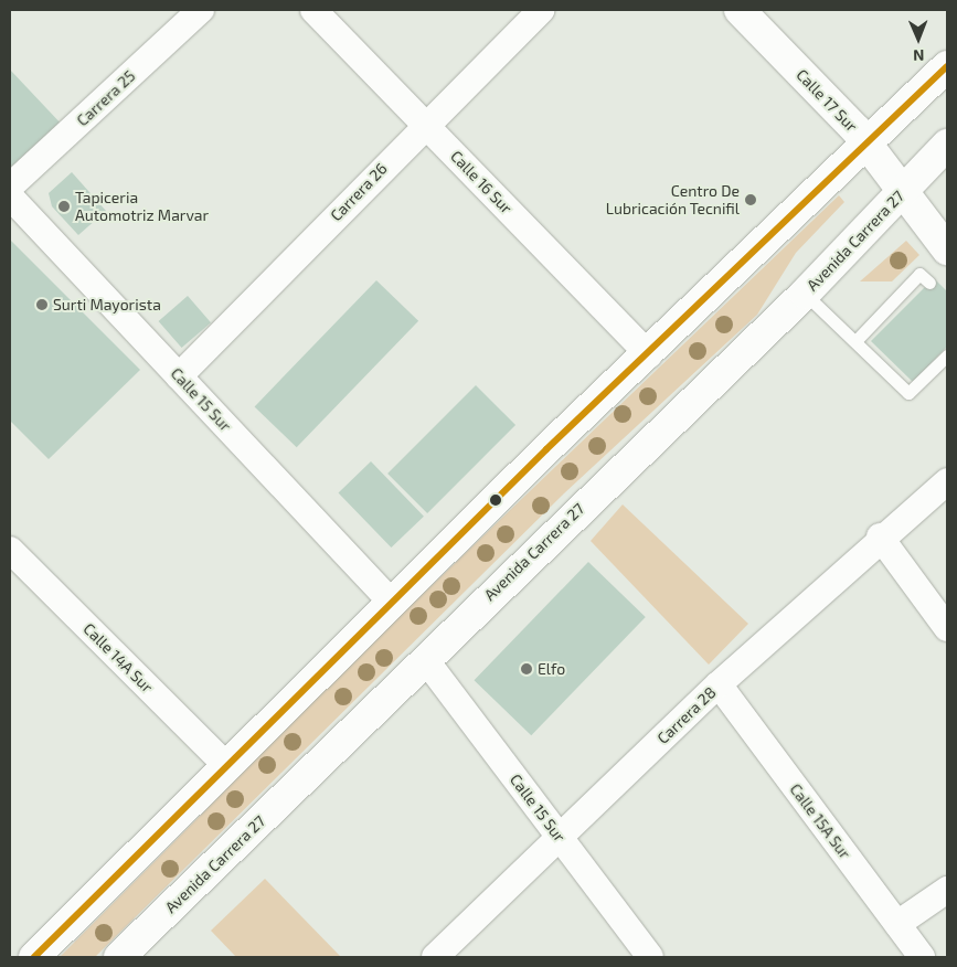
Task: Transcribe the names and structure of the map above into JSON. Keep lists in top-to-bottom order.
{
  "streets": {
    "main road": ["Calle 17 Sur", "Avenida Carrera 27"],
    "street": [
      "Carrera 25",
      "Calle 16 Sur",
      "Carrera 26",
      "Calle 15 Sur",
      "Calle 14A Sur",
      "Carrera 28",
      "Calle 15A Sur"
    ]
  },
  "crossings": [
    ["Calle 17 Sur", "Avenida Carrera 27"],
    ["Calle 16 Sur", "Carrera 26"],
    ["Carrera 26", "Calle 15 Sur"],
    ["Avenida Carrera 27", "Calle 15 Sur"],
    ["Calle 15 Sur", "Carrera 28"],
    ["Carrera 28", "Calle 15A Sur"]
  ],
  "places": [
    "Centro De Lubricación Tecnifil",
    "Tapiceria Automotriz Marvar",
    "Surti Mayorista",
    "Elfo"
  ],
  "north": "bottom"
}
